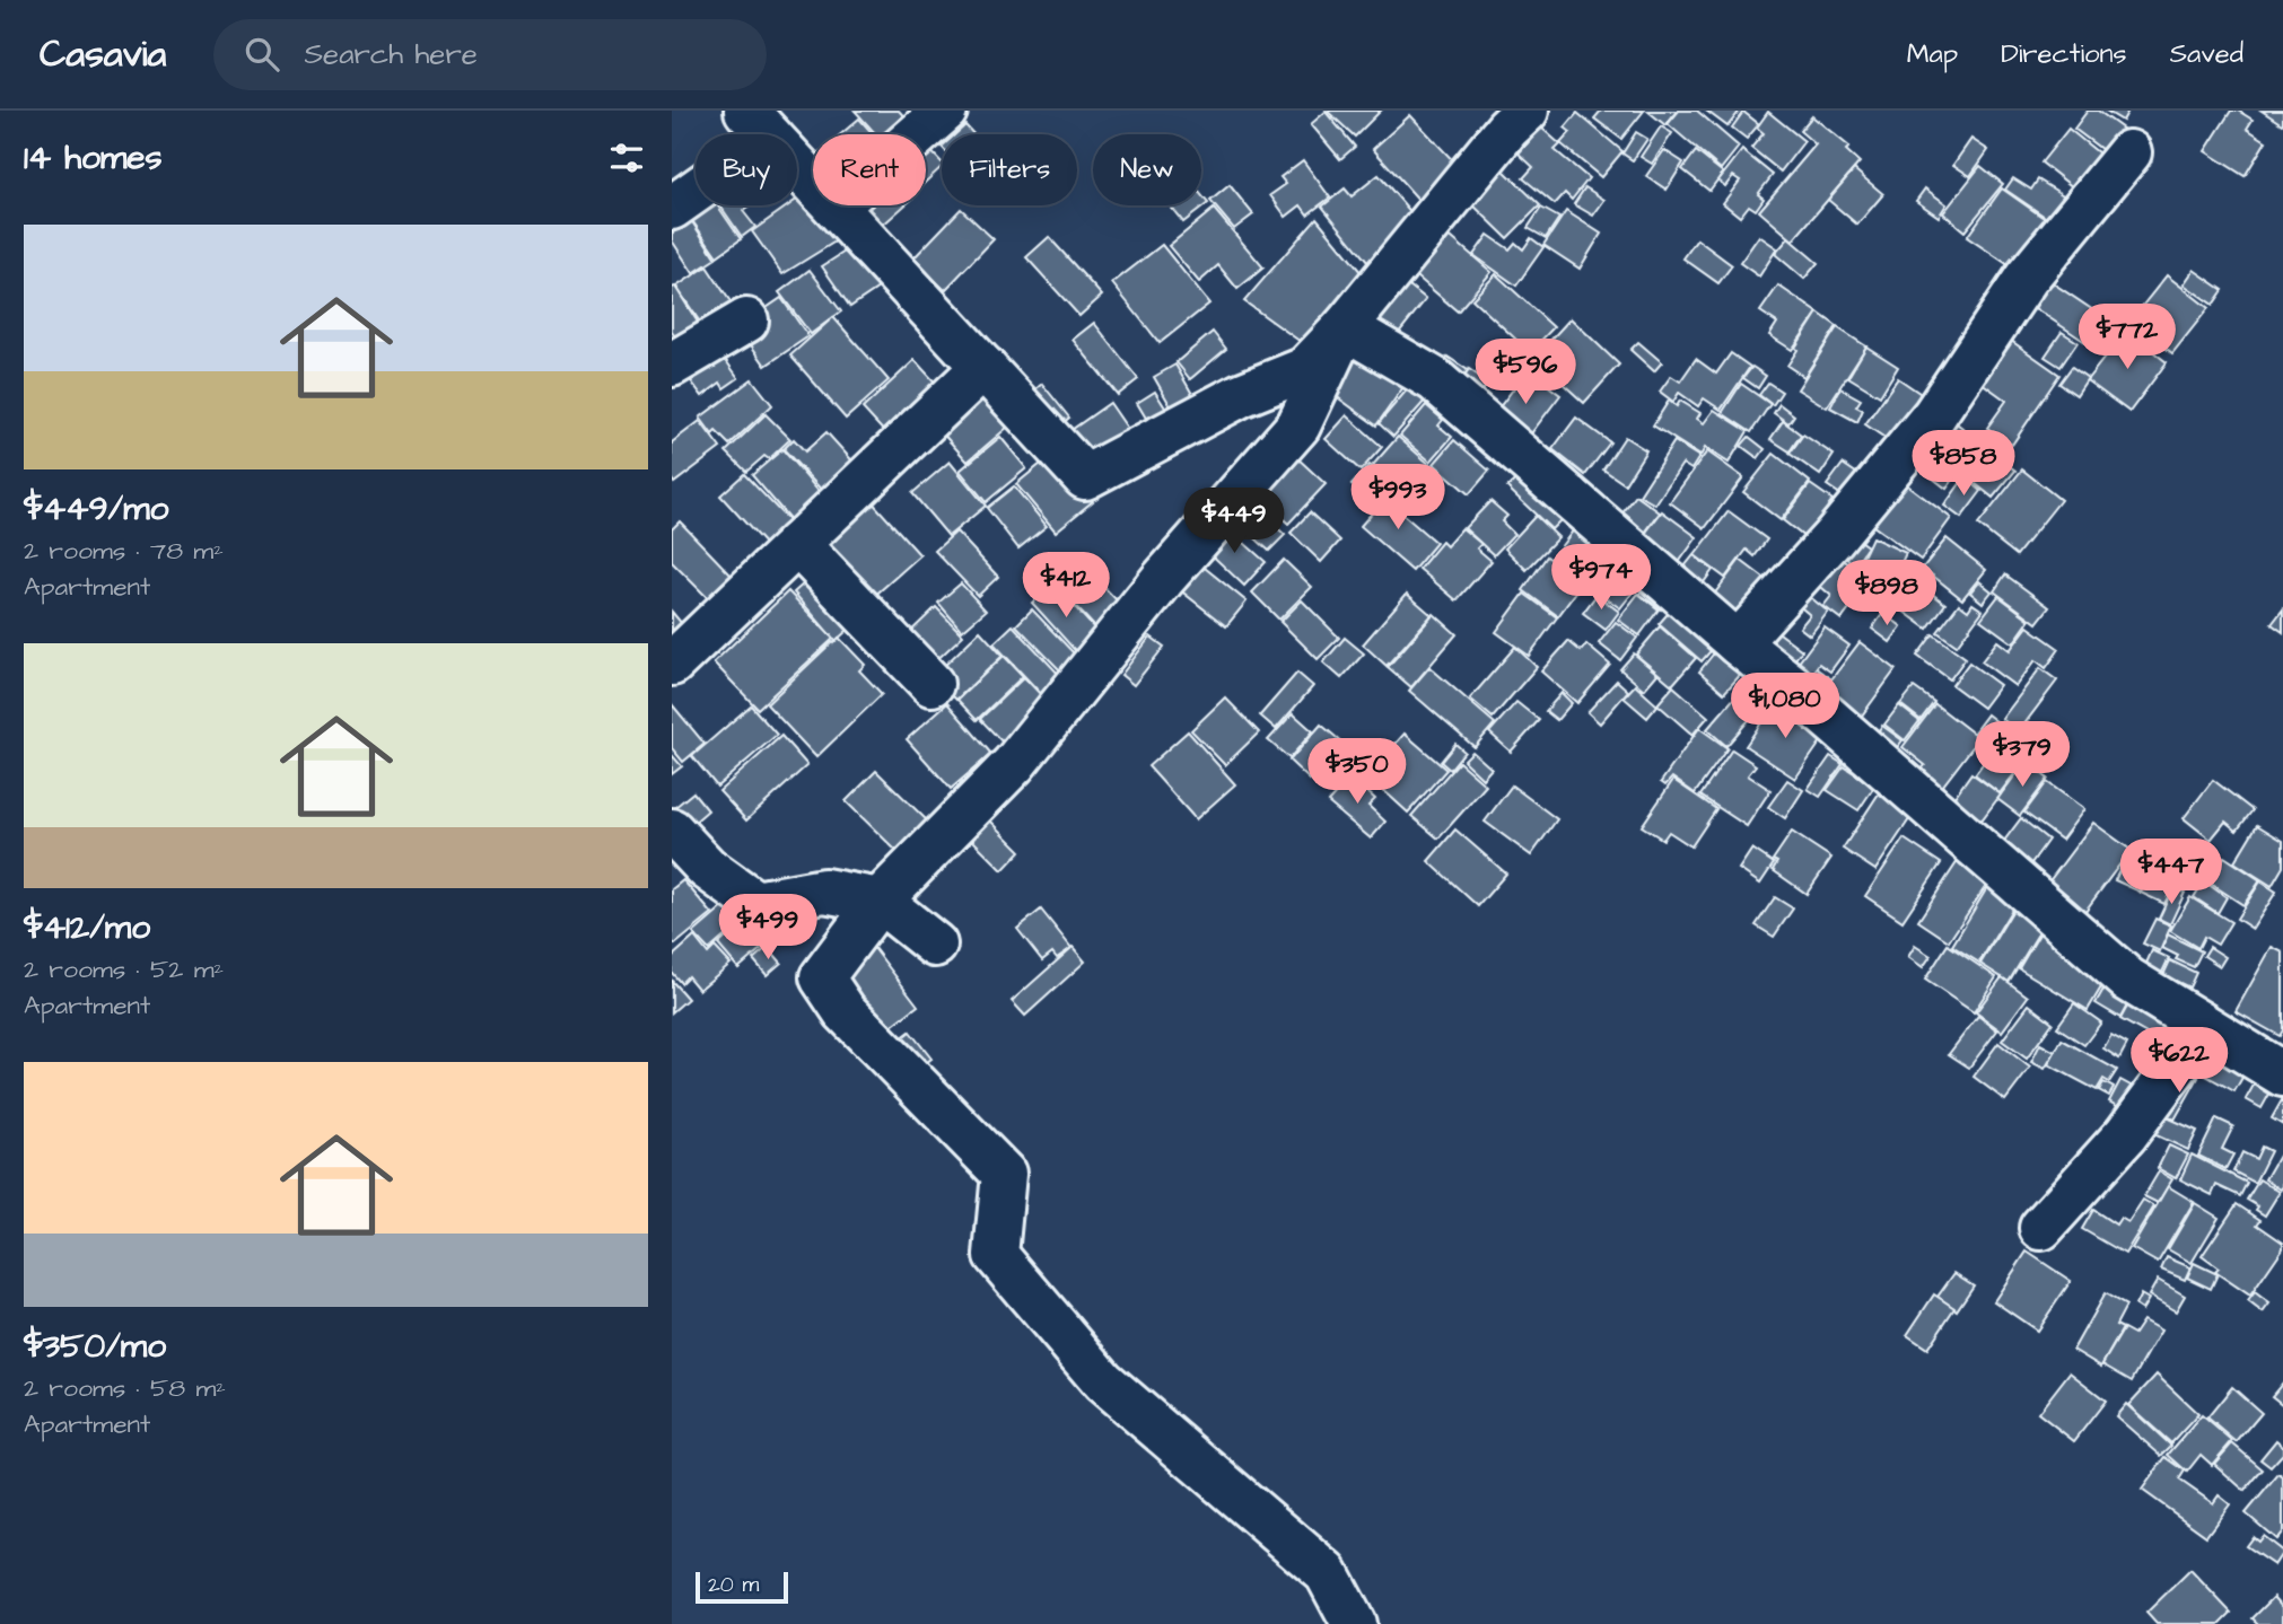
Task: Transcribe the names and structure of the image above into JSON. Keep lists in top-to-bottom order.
{
  "scale_bar": "20 m",
  "page": {
    "header": "Casavia",
    "search": "Search here",
    "nav": ["Map", "Directions", "Saved"],
    "heading": "14 homes",
    "chip": [
      "Buy",
      "Rent",
      "Filters",
      "New"
    ],
    "list": [
      {
        "name": "$449/mo",
        "note": "2 rooms · 78 m² · Apartment"
      },
      {
        "name": "$412/mo",
        "note": "2 rooms · 52 m² · Apartment"
      },
      {
        "name": "$350/mo",
        "note": "2 rooms · 58 m² · Apartment"
      }
    ],
    "price": [
      "$772",
      "$596",
      "$858",
      "$993",
      "$449",
      "$974",
      "$412",
      "$898",
      "$1,080",
      "$379",
      "$350",
      "$447",
      "$499",
      "$622"
    ],
    "scale": "20 m"
  }
}
